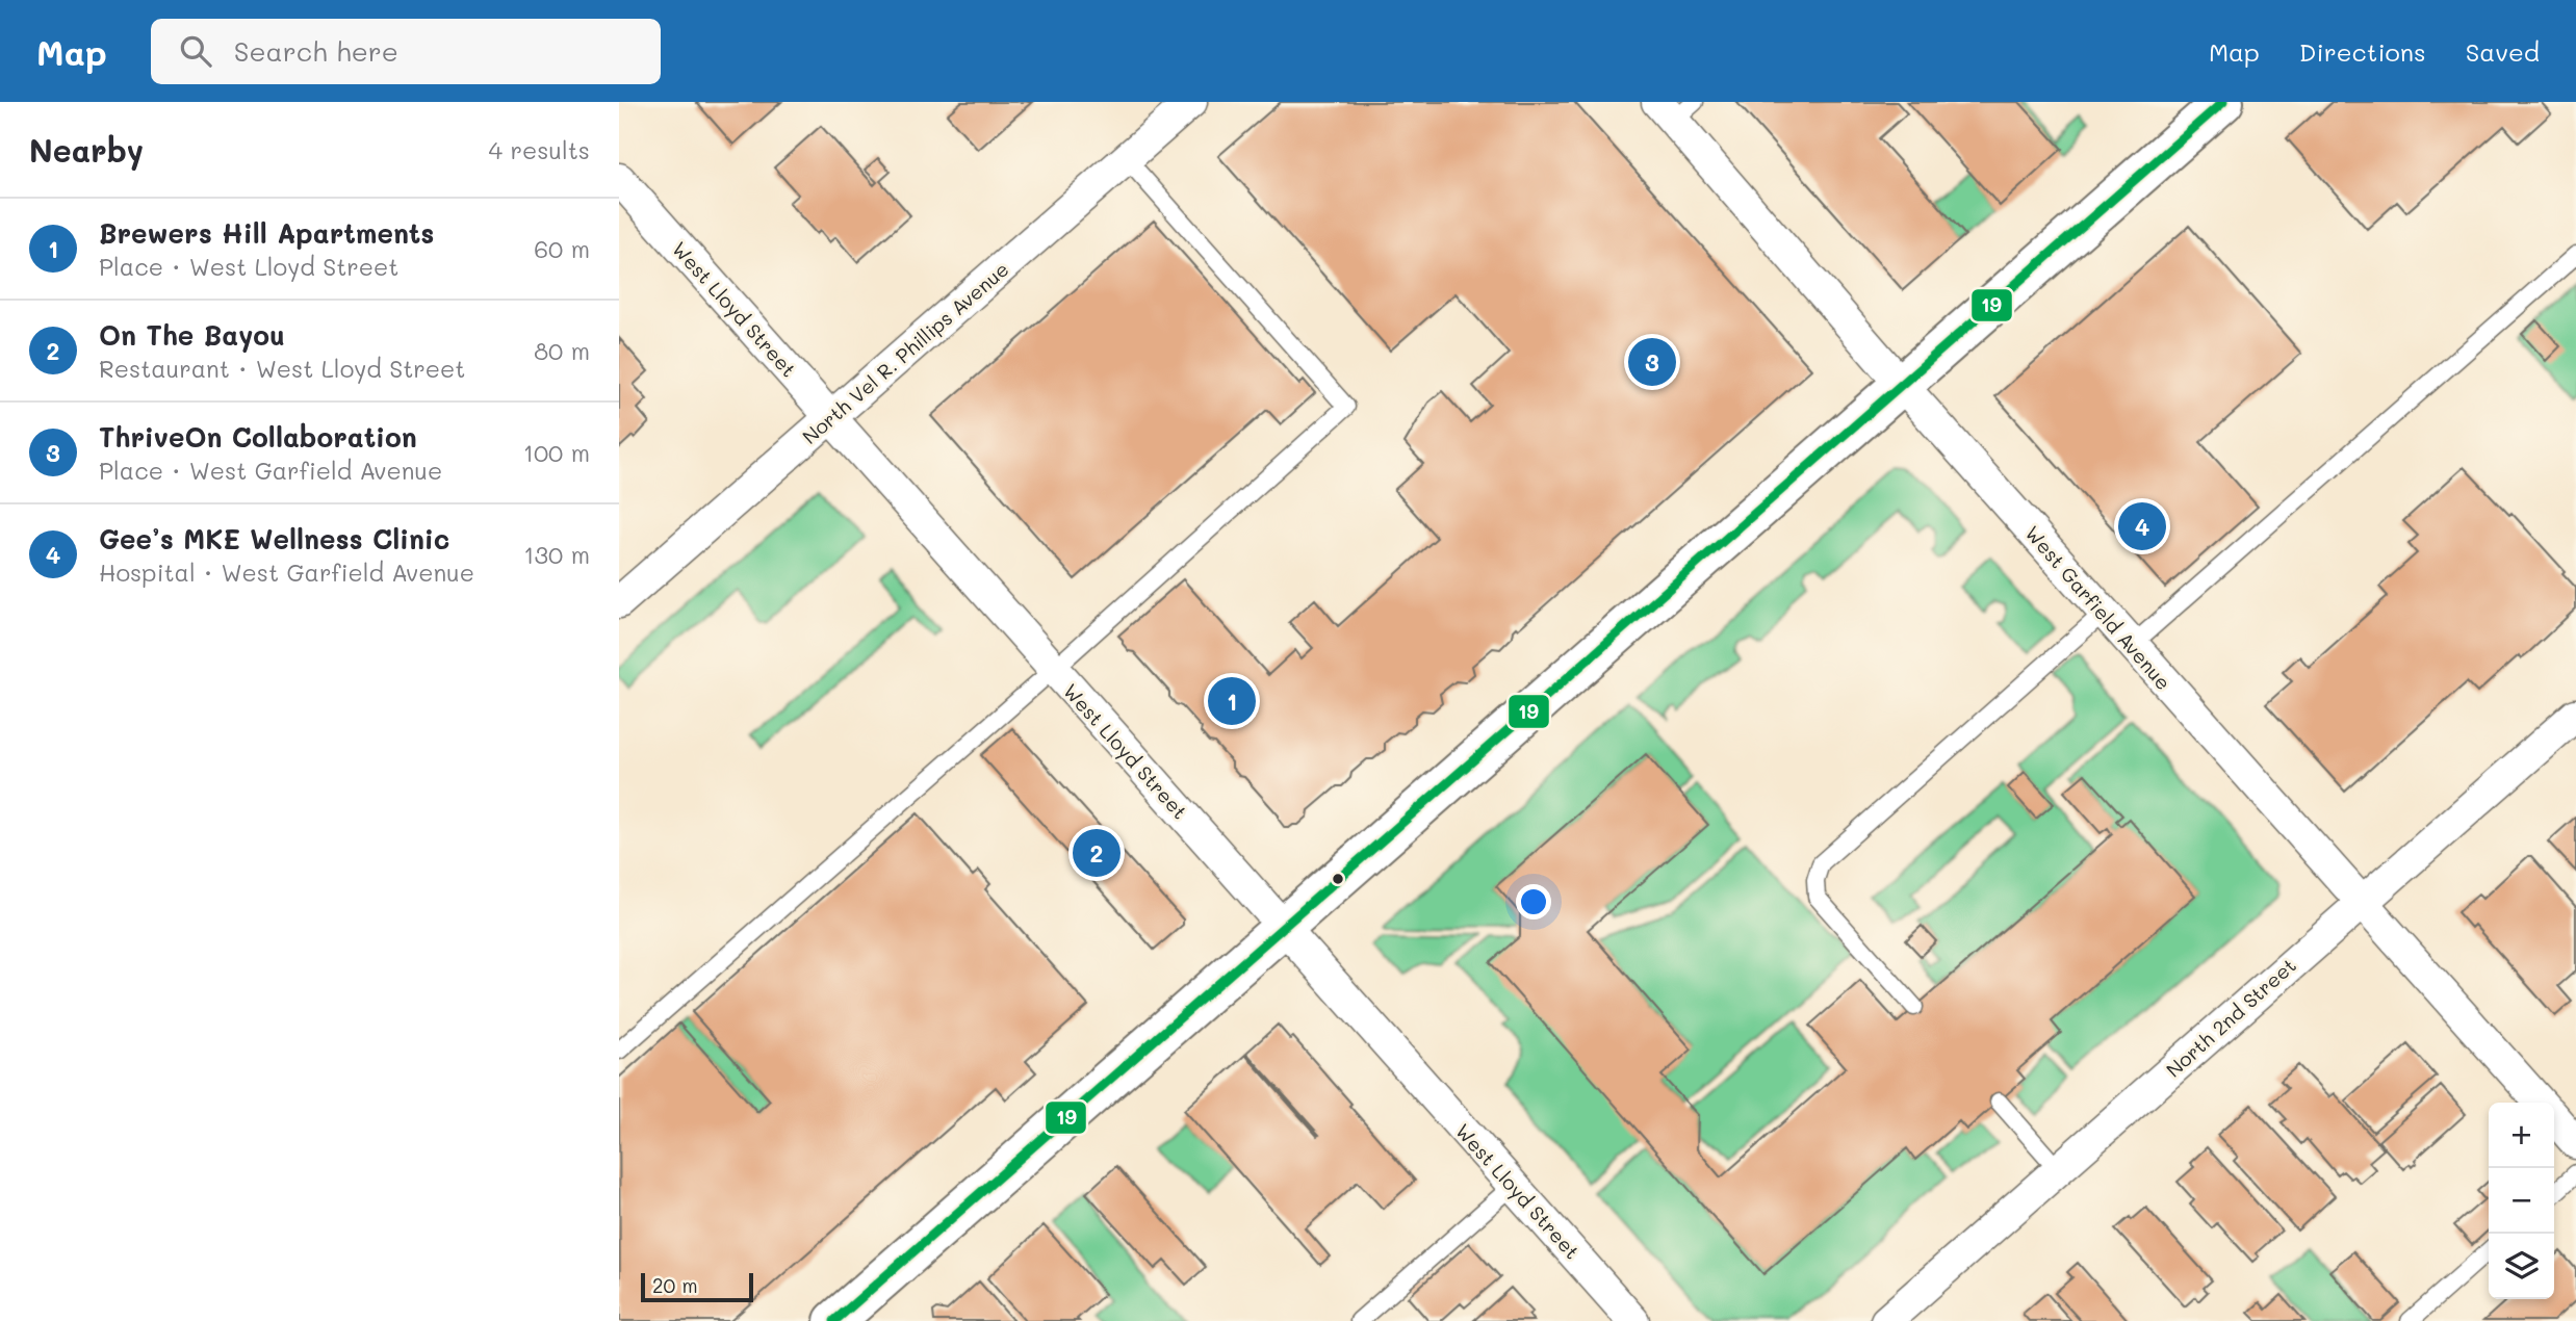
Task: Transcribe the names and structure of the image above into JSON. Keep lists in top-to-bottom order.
{
  "streets": {
    "street": [
      "West Lloyd Street",
      "North Vel R. Phillips Avenue",
      "West Garfield Avenue",
      "North 2nd Street"
    ]
  },
  "crossings": [
    ["West Lloyd Street", "North Vel R. Phillips Avenue"],
    ["West Garfield Avenue", "North 2nd Street"]
  ],
  "lines": ["transit line 19"],
  "scale_bar": "20 m",
  "page": {
    "header": "Map",
    "search": "Search here",
    "nav": ["Map", "Directions", "Saved"],
    "heading": ["Nearby", "4 results"],
    "list": [
      {
        "mark": "1",
        "name": "Brewers Hill Apartments",
        "note": "Place · West Lloyd Street",
        "value": "60 m"
      },
      {
        "mark": "2",
        "name": "On The Bayou",
        "note": "Restaurant · West Lloyd Street",
        "value": "80 m"
      },
      {
        "mark": "3",
        "name": "ThriveOn Collaboration",
        "note": "Place · West Garfield Avenue",
        "value": "100 m"
      },
      {
        "mark": "4",
        "name": "Gee’s MKE Wellness Clinic",
        "note": "Hospital · West Garfield Avenue",
        "value": "130 m"
      }
    ],
    "pins": [
      "3",
      "4",
      "1",
      "2"
    ],
    "map_buttons": ["+", "−"],
    "scale": "20 m"
  }
}
